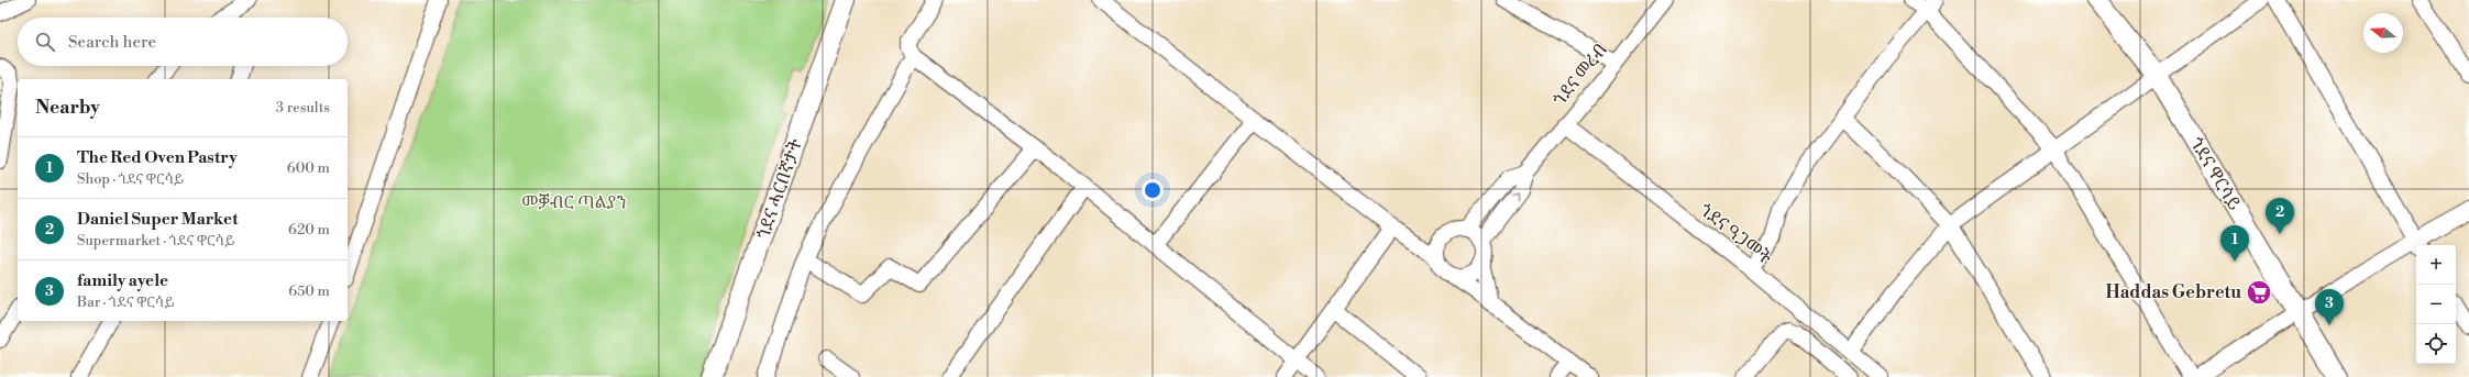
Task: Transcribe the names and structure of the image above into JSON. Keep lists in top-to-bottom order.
{
  "streets": {
    "main road": ["ጎደና ዋርሳይ", "ጎደና ሓርበኛታት"],
    "street": ["ጎደና መረብ", "ጎደና ዓጋመት"]
  },
  "crossings": [
    ["ጎደና መረብ", "ጎደና ዓጋመት"]
  ],
  "parks": ["መቓብር ጣልያን"],
  "places": {
    "supermarket": ["Haddas Gebretu"]
  },
  "north": "left",
  "page": {
    "search": "Search here",
    "heading": ["Nearby", "3 results"],
    "list": [
      {
        "mark": "1",
        "name": "The Red Oven Pastry",
        "note": "Shop · ጎደና ዋርሳይ",
        "value": "600 m"
      },
      {
        "mark": "2",
        "name": "Daniel Super Market",
        "note": "Supermarket · ጎደና ዋርሳይ",
        "value": "620 m"
      },
      {
        "mark": "3",
        "name": "family ayele",
        "note": "Bar · ጎደና ዋርሳይ",
        "value": "650 m"
      }
    ],
    "pins": ["2", "1", "3"],
    "map_buttons": ["+", "−"]
  }
}
